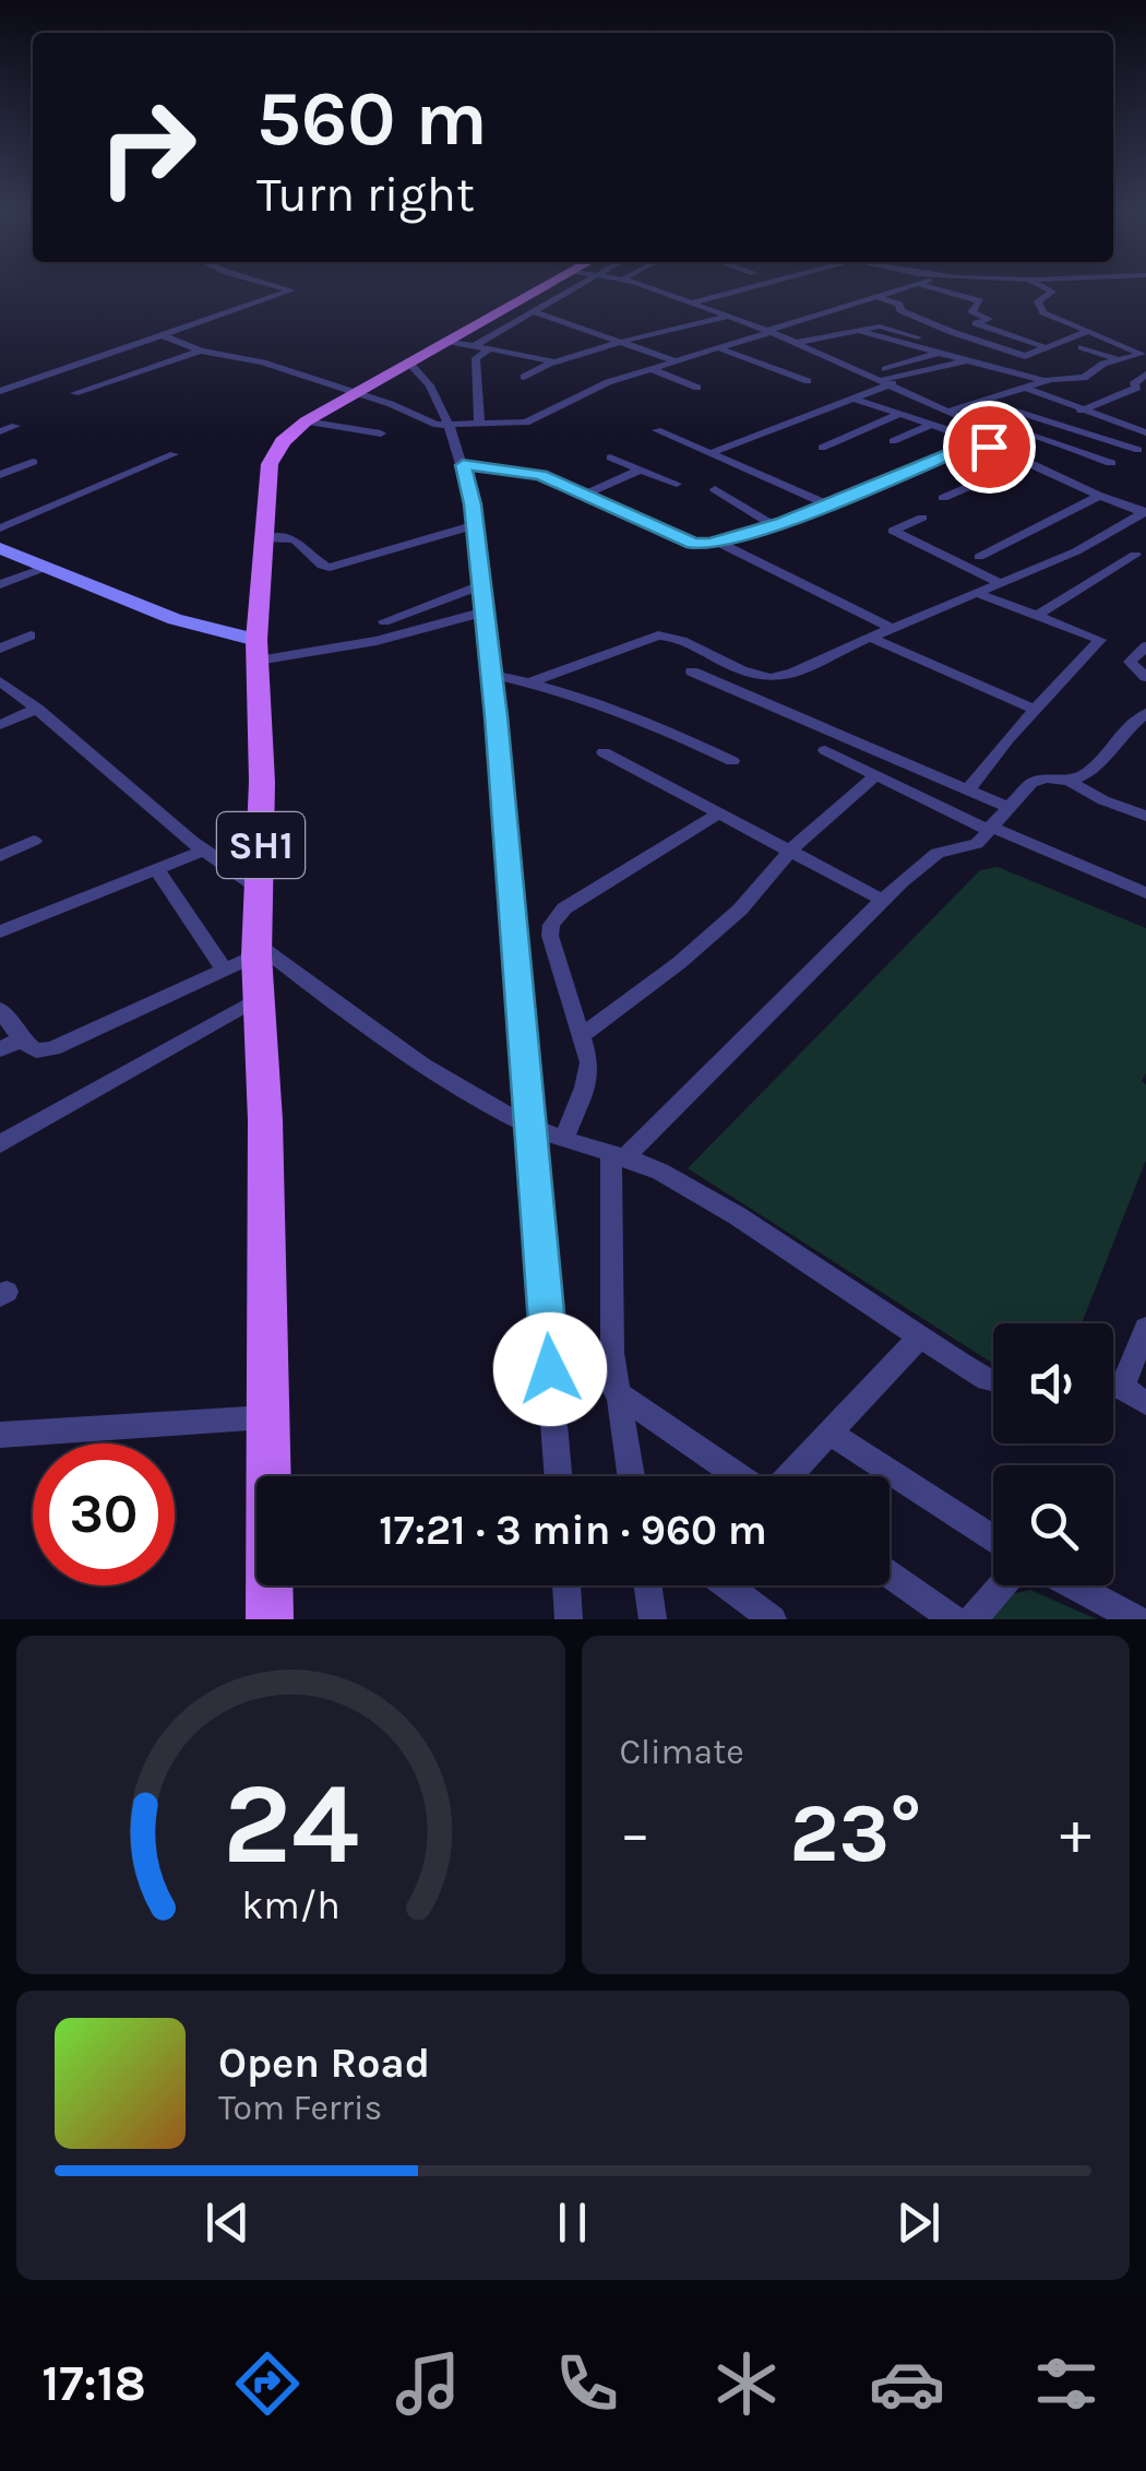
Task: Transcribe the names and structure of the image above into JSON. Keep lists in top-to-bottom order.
{
  "streets": {
    "main road": ["SH1"]
  },
  "page": {
    "turn": ["560 m", "Turn right"],
    "limit": "30",
    "trip": "17:21 · 3 min · 960 m",
    "tile": "Climate",
    "heat": ["−", "23°", "+"],
    "song": ["Open Road", "Tom Ferris"],
    "tabs": "17:18",
    "gauge": ["24", "km/h"]
  }
}
